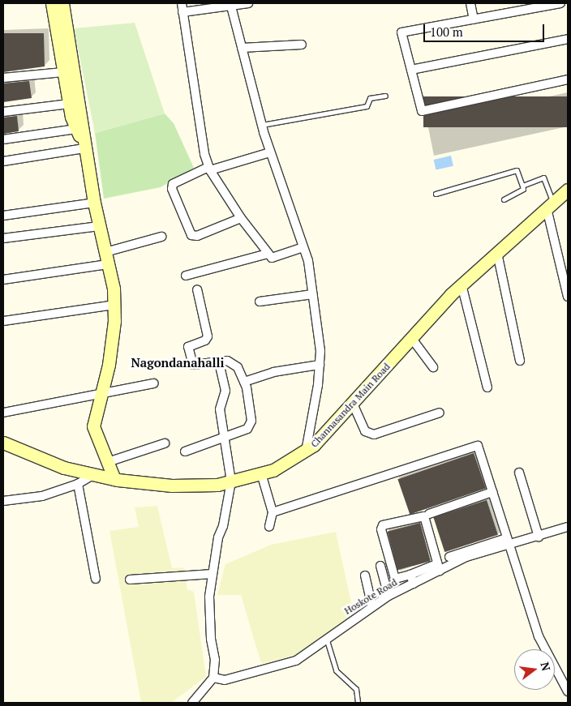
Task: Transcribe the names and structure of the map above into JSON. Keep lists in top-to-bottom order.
{
  "streets": {
    "street": ["Channasandra Main Road", "Hoskote Road"]
  },
  "districts": ["Nagondanahalli"],
  "scale_bar": "100 m",
  "north": "right"
}
